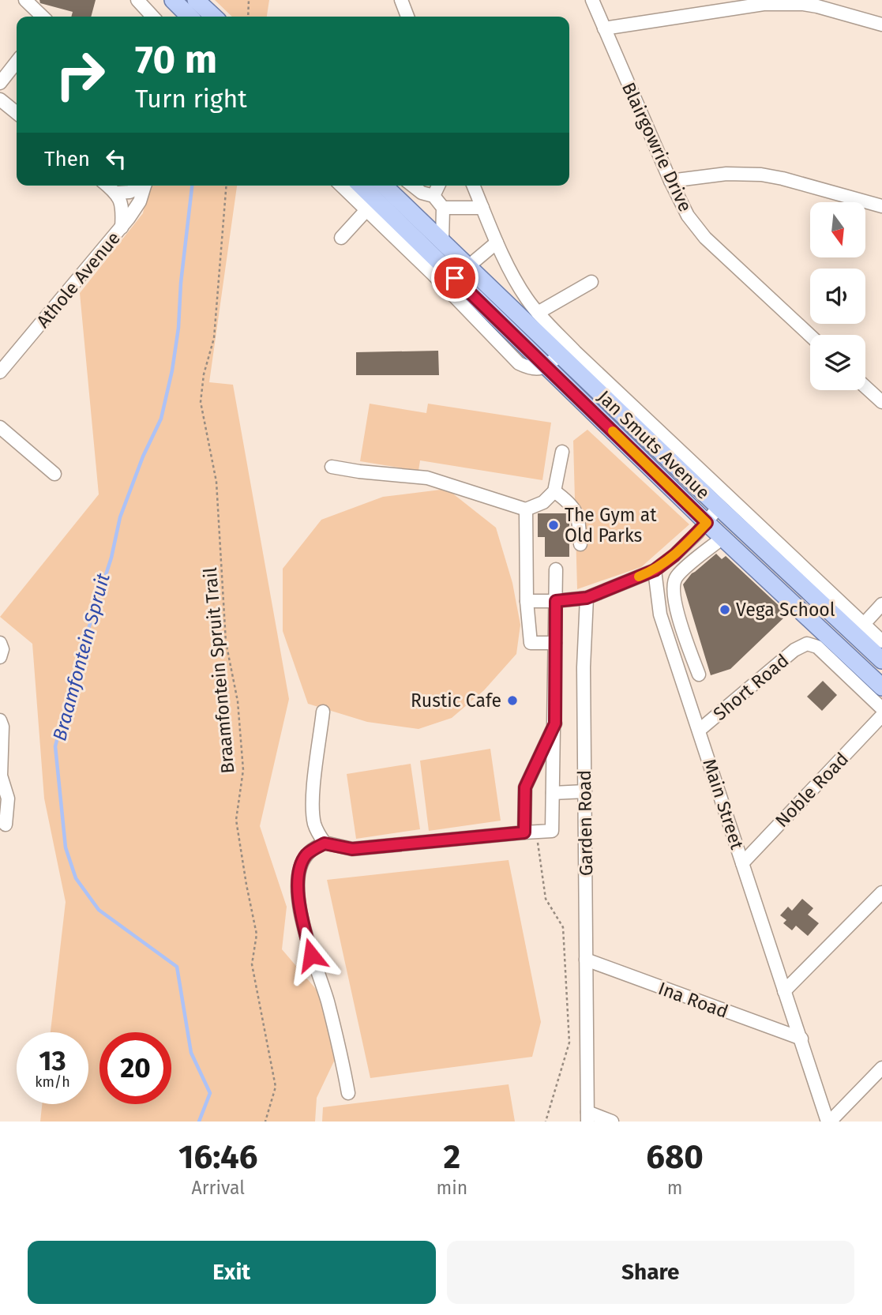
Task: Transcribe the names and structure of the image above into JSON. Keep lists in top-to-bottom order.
{
  "streets": {
    "main road": ["Jan Smuts Avenue"],
    "street": [
      "Blairgowrie Drive",
      "Athole Avenue",
      "Short Road",
      "Noble Road",
      "Main Street",
      "Garden Road",
      "Ina Road"
    ],
    "path": ["Braamfontein Spruit Trail"]
  },
  "crossings": [
    ["Short Road", "Main Street"],
    ["Noble Road", "Main Street"],
    ["Main Street", "Ina Road"],
    ["Garden Road", "Ina Road"]
  ],
  "water": ["Braamfontein Spruit"],
  "places": ["The Gym at Old Parks", "Vega School", "Rustic Cafe"],
  "north": "bottom",
  "page": {
    "turn": ["70 m", "Turn right"],
    "then": "Then",
    "speed": "13 km/h",
    "limit": "20",
    "eta": [
      "16:46",
      "Arrival",
      "2",
      "min",
      "680",
      "m"
    ],
    "buttons": ["Exit", "Share"]
  }
}
